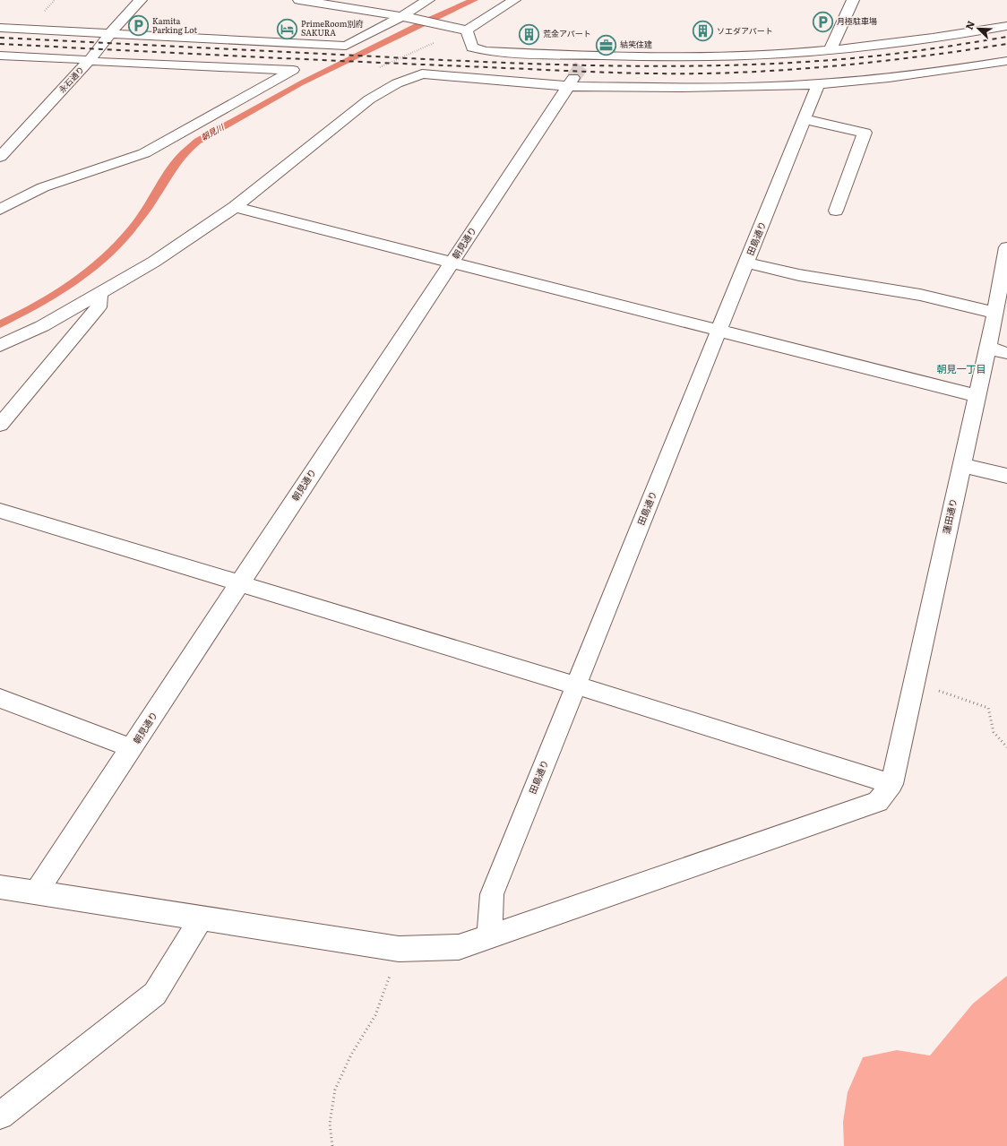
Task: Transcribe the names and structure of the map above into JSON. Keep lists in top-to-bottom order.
{
  "streets": {
    "street": [
      "永石通り",
      "田島通り",
      "朝見通り",
      "蓮田通り"
    ]
  },
  "districts": ["朝見一丁目"],
  "water": ["朝見川"],
  "places": {
    "parking": ["月極駐車場", "Kamita Parking Lot"],
    "hotel": ["PrimeRoom別府 SAKURA"],
    "building": ["ソエダアパート", "荒金アパート"],
    "office": ["結笑住建"]
  },
  "north": "top left"
}
